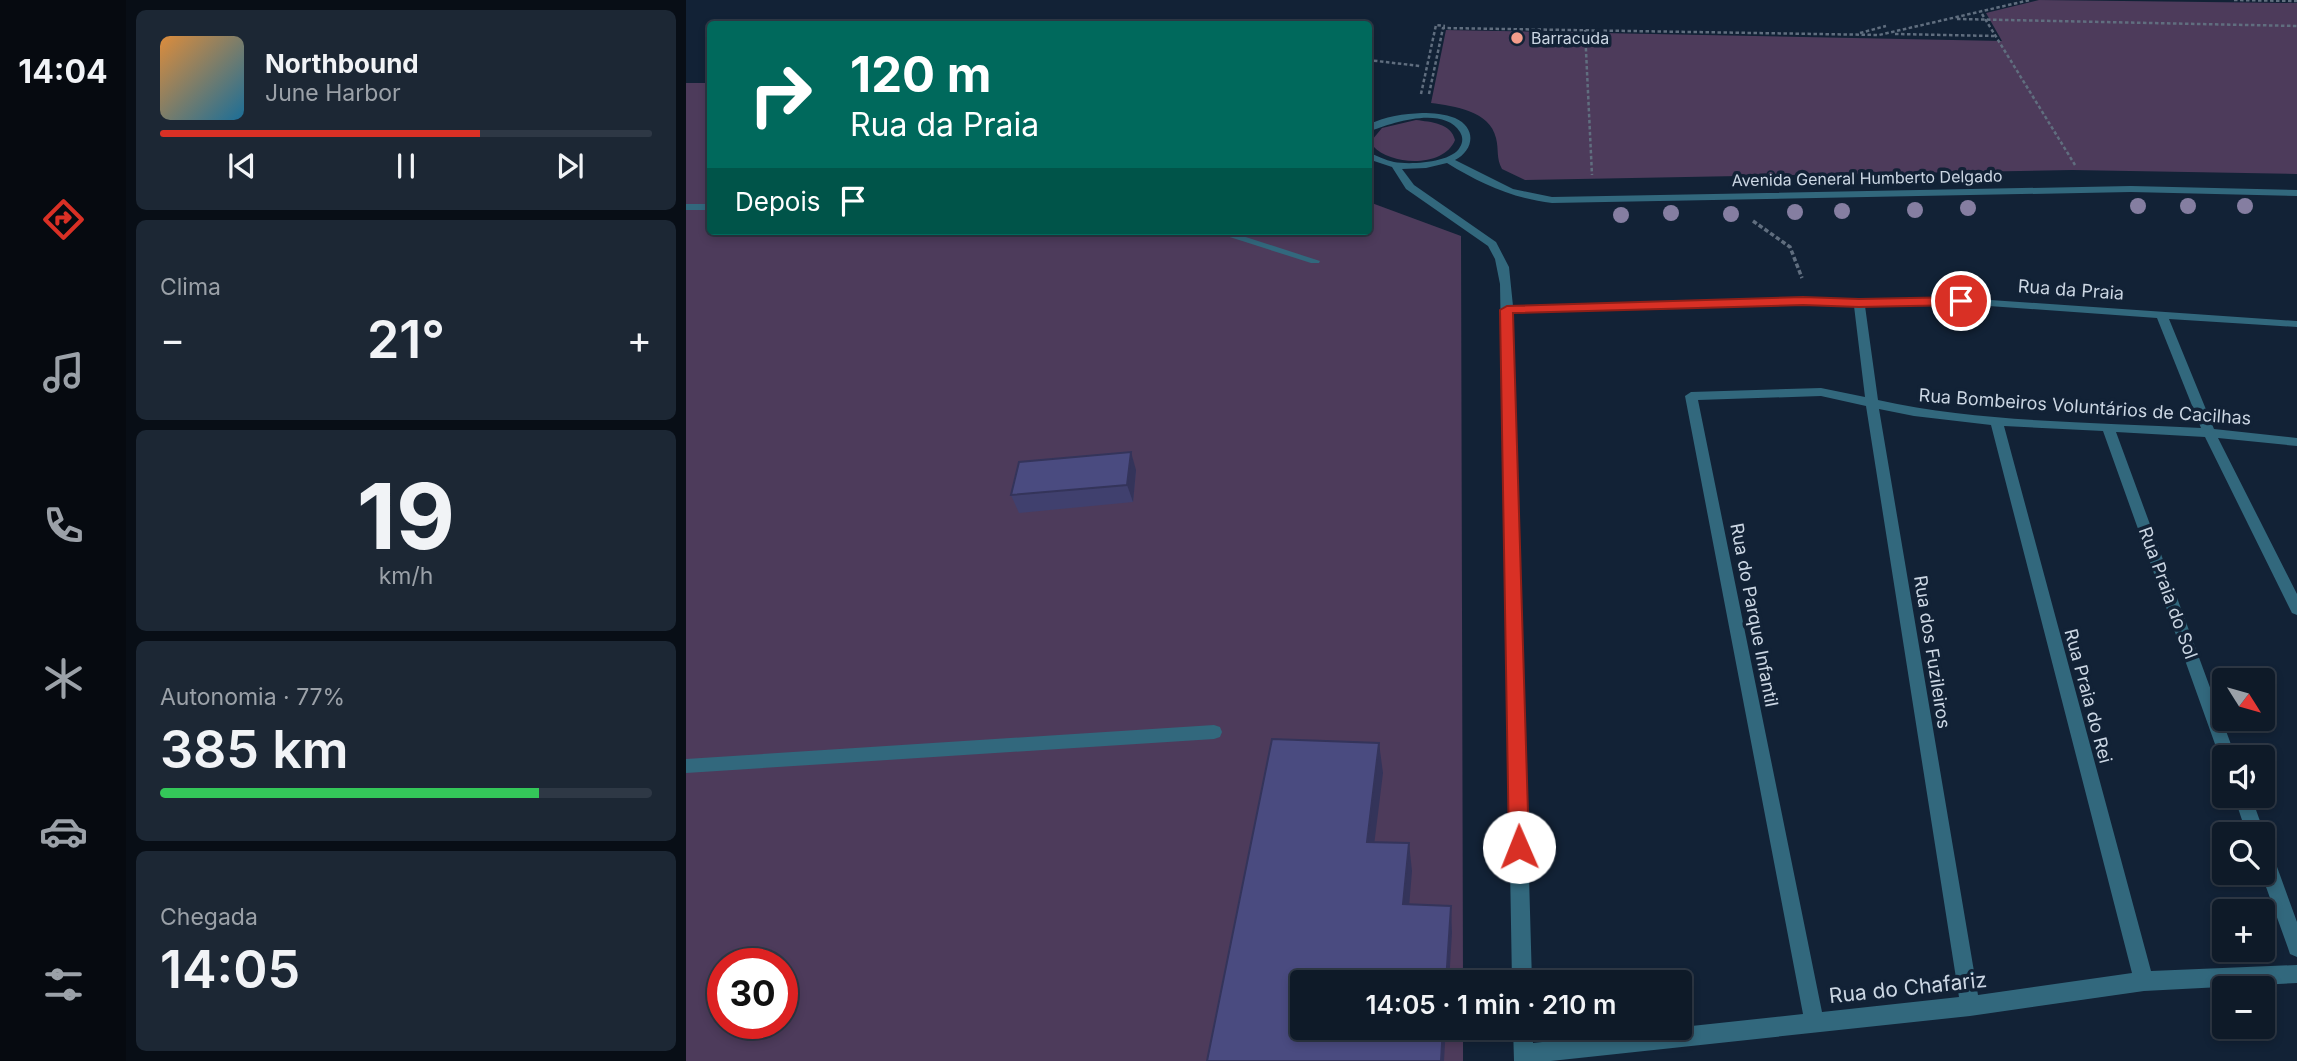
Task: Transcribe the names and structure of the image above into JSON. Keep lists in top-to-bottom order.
{
  "streets": {
    "street": [
      "Avenida General Humberto Delgado",
      "Rua da Praia",
      "Rua Bombeiros Voluntários de Cacilhas",
      "Rua Praia do Sol",
      "Rua do Parque Infantil",
      "Rua dos Fuzileiros",
      "Rua Praia do Rei",
      "Rua do Chafariz"
    ]
  },
  "crossings": [
    ["Rua da Praia", "Rua dos Fuzileiros"],
    ["Rua Bombeiros Voluntários de Cacilhas", "Rua Praia do Sol"],
    ["Rua Bombeiros Voluntários de Cacilhas", "Rua do Parque Infantil"],
    ["Rua Bombeiros Voluntários de Cacilhas", "Rua dos Fuzileiros"],
    ["Rua Bombeiros Voluntários de Cacilhas", "Rua Praia do Rei"],
    ["Rua do Parque Infantil", "Rua dos Fuzileiros"],
    ["Rua do Parque Infantil", "Rua do Chafariz"],
    ["Rua dos Fuzileiros", "Rua do Chafariz"],
    ["Rua Praia do Rei", "Rua do Chafariz"]
  ],
  "places": ["Barracuda"],
  "north": "bottom right",
  "page": {
    "tabs": "14:04",
    "turn": ["120 m", "Rua da Praia"],
    "song": ["Northbound", "June Harbor"],
    "then": "Depois",
    "tile": [
      "Clima",
      ["19", "km/h"],
      ["Autonomia · 77%", "385 km"],
      ["Chegada", "14:05"]
    ],
    "heat": ["−", "21°", "+"],
    "map_buttons": ["+", "−"],
    "limit": "30",
    "trip": "14:05 · 1 min · 210 m"
  }
}
